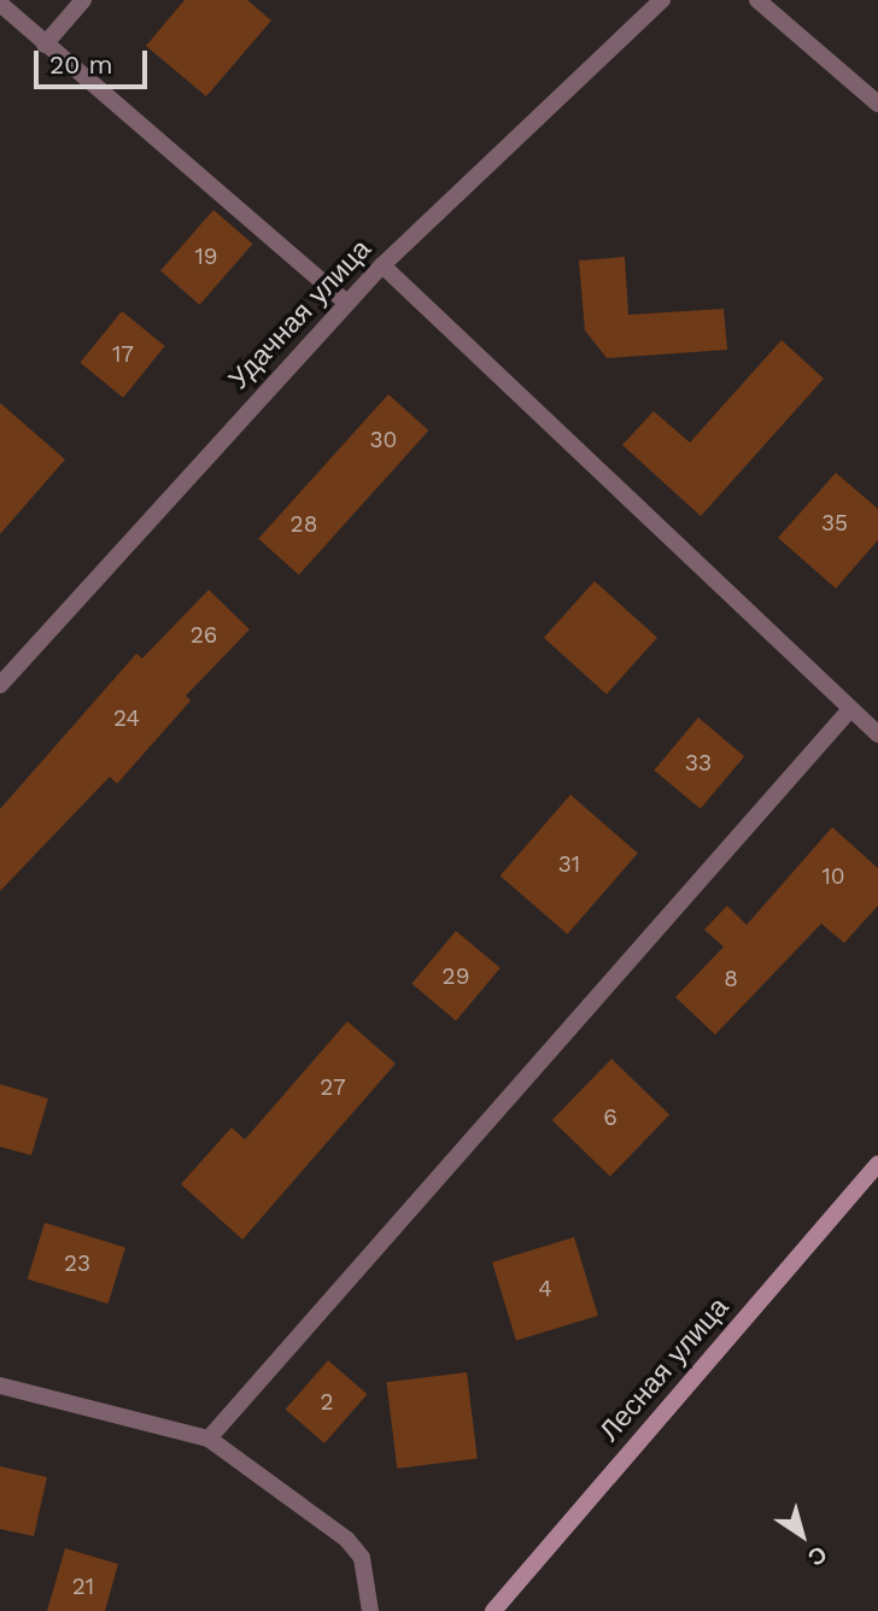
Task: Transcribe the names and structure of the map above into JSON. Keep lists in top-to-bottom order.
{
  "streets": {
    "main road": ["Лесная улица"],
    "street": ["Удачная улица"]
  },
  "house_numbers": [
    "19",
    "17",
    "30",
    "35",
    "28",
    "26",
    "24",
    "33",
    "31",
    "10",
    "29",
    "8",
    "27",
    "6",
    "23",
    "4",
    "2",
    "21"
  ],
  "scale_bar": "20 m",
  "north": "bottom right"
}
